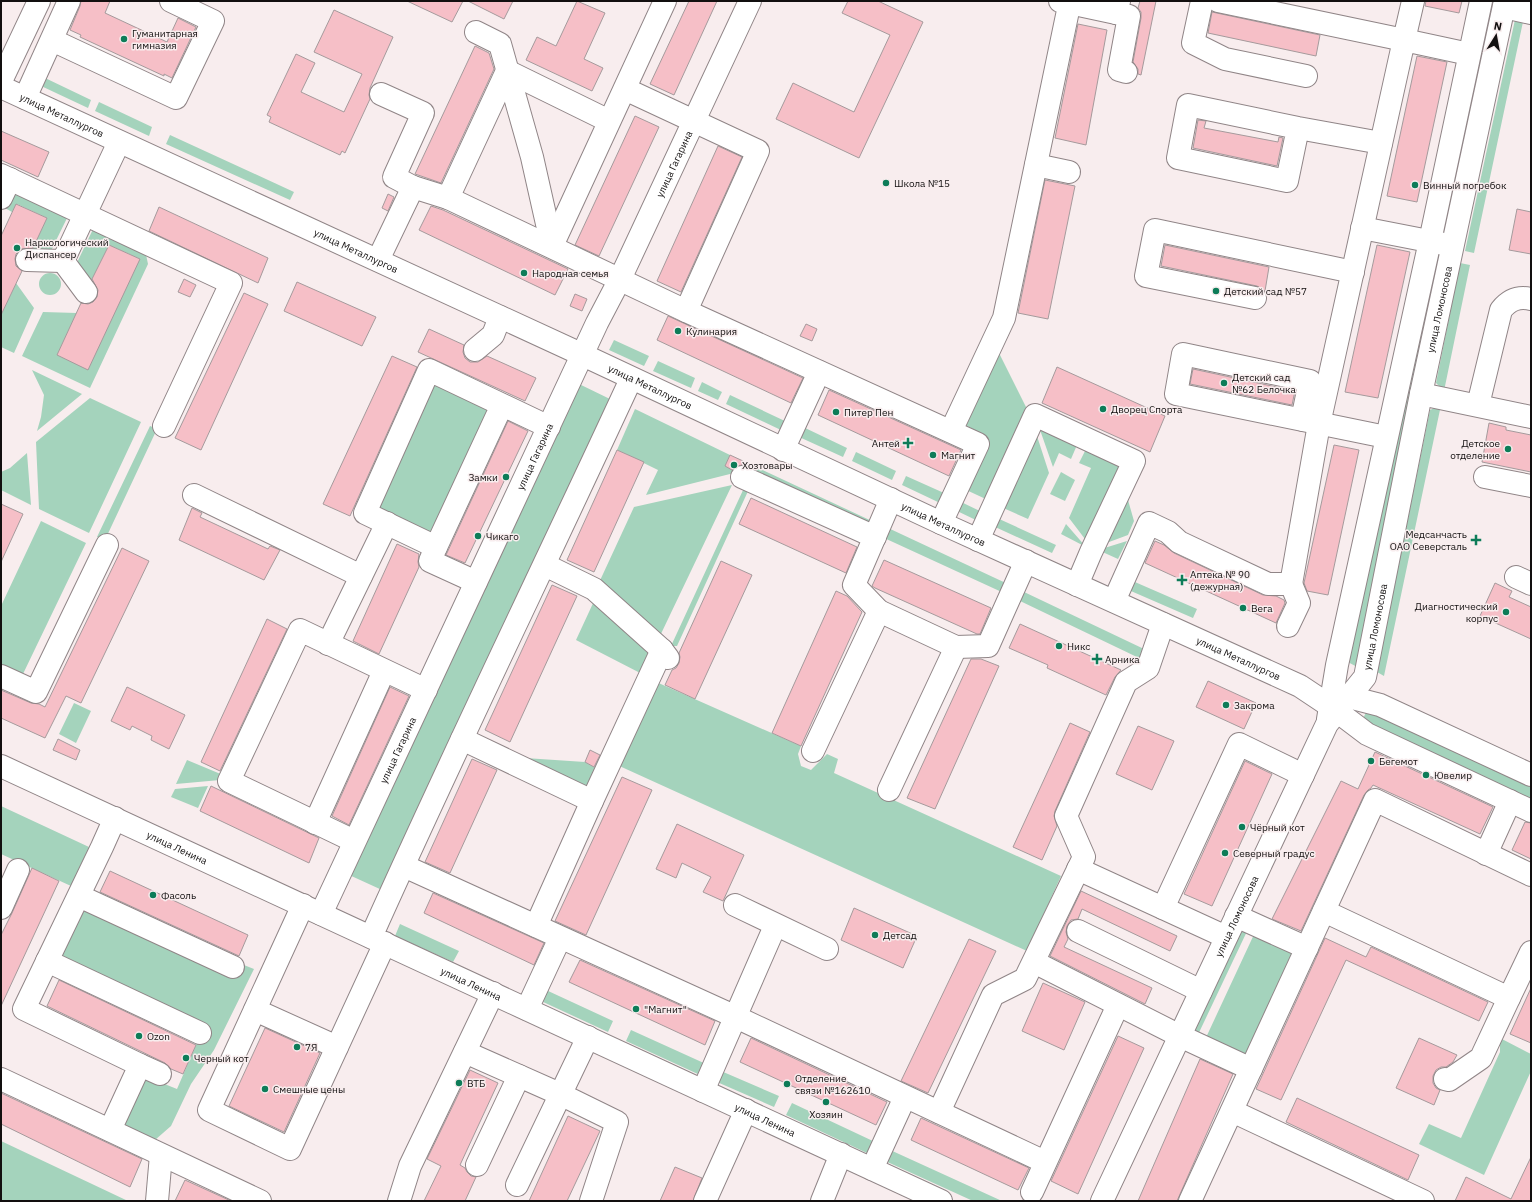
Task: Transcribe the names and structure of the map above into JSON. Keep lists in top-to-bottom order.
{
  "streets": {
    "street": [
      "улица Металлургов",
      "улица Гагарина",
      "улица Ломоносова",
      "улица Ленина"
    ]
  },
  "crossings": [
    ["улица Металлургов", "улица Гагарина"],
    ["улица Металлургов", "улица Ломоносова"],
    ["улица Гагарина", "улица Ленина"]
  ],
  "places": {
    "other": [
      "Гуманитарная гимназия",
      "Школа №15",
      "Винный погребок",
      "Наркологический Диспансер",
      "Народная семья",
      "Детский сад №57",
      "Кулинария",
      "Детский сад №62 Белочка",
      "Дворец Спорта",
      "Питер Пен",
      "Детское отделение",
      "Магнит",
      "Хозтовары",
      "Замки",
      "Чикаго",
      "Вега",
      "Диагностический корпус",
      "Никс",
      "Закрома",
      "Бегемот",
      "Ювелир",
      "Чёрный кот",
      "Северный градус",
      "Фасоль",
      "Детсад",
      "\"Магнит\"",
      "Ozon",
      "7Я",
      "Черный кот",
      "ВТБ",
      "Отделение связи №162610",
      "Смешные цены",
      "Хозяин"
    ],
    "health": [
      "Антей",
      "Медсанчасть ОАО Северсталь",
      "Аптека № 90 (дежурная)",
      "Арника"
    ]
  },
  "north": "top"
}
